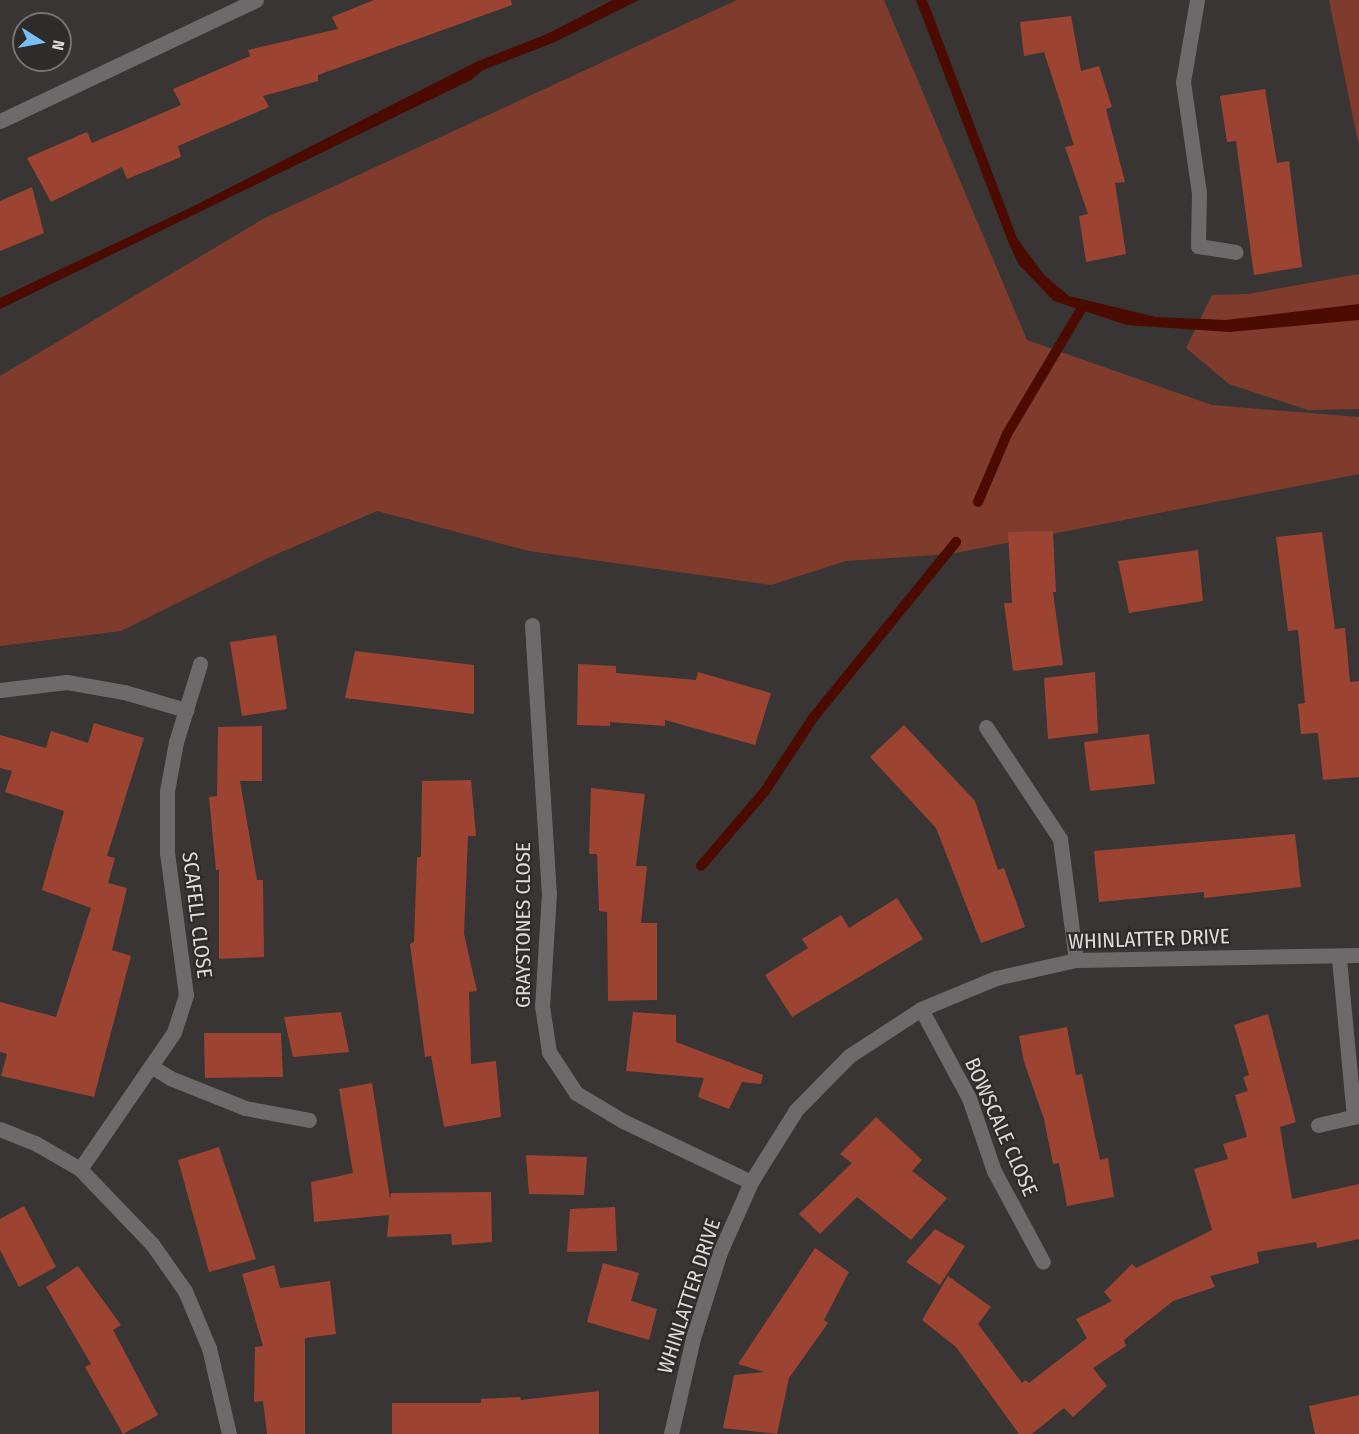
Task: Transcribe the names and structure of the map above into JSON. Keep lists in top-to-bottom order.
{
  "streets": {
    "street": [
      "SCAFELL CLOSE",
      "GRAYSTONES CLOSE",
      "WHINLATTER DRIVE",
      "BOWSCALE CLOSE"
    ]
  },
  "crossings": [
    ["GRAYSTONES CLOSE", "WHINLATTER DRIVE"],
    ["WHINLATTER DRIVE", "BOWSCALE CLOSE"]
  ],
  "north": "right"
}
